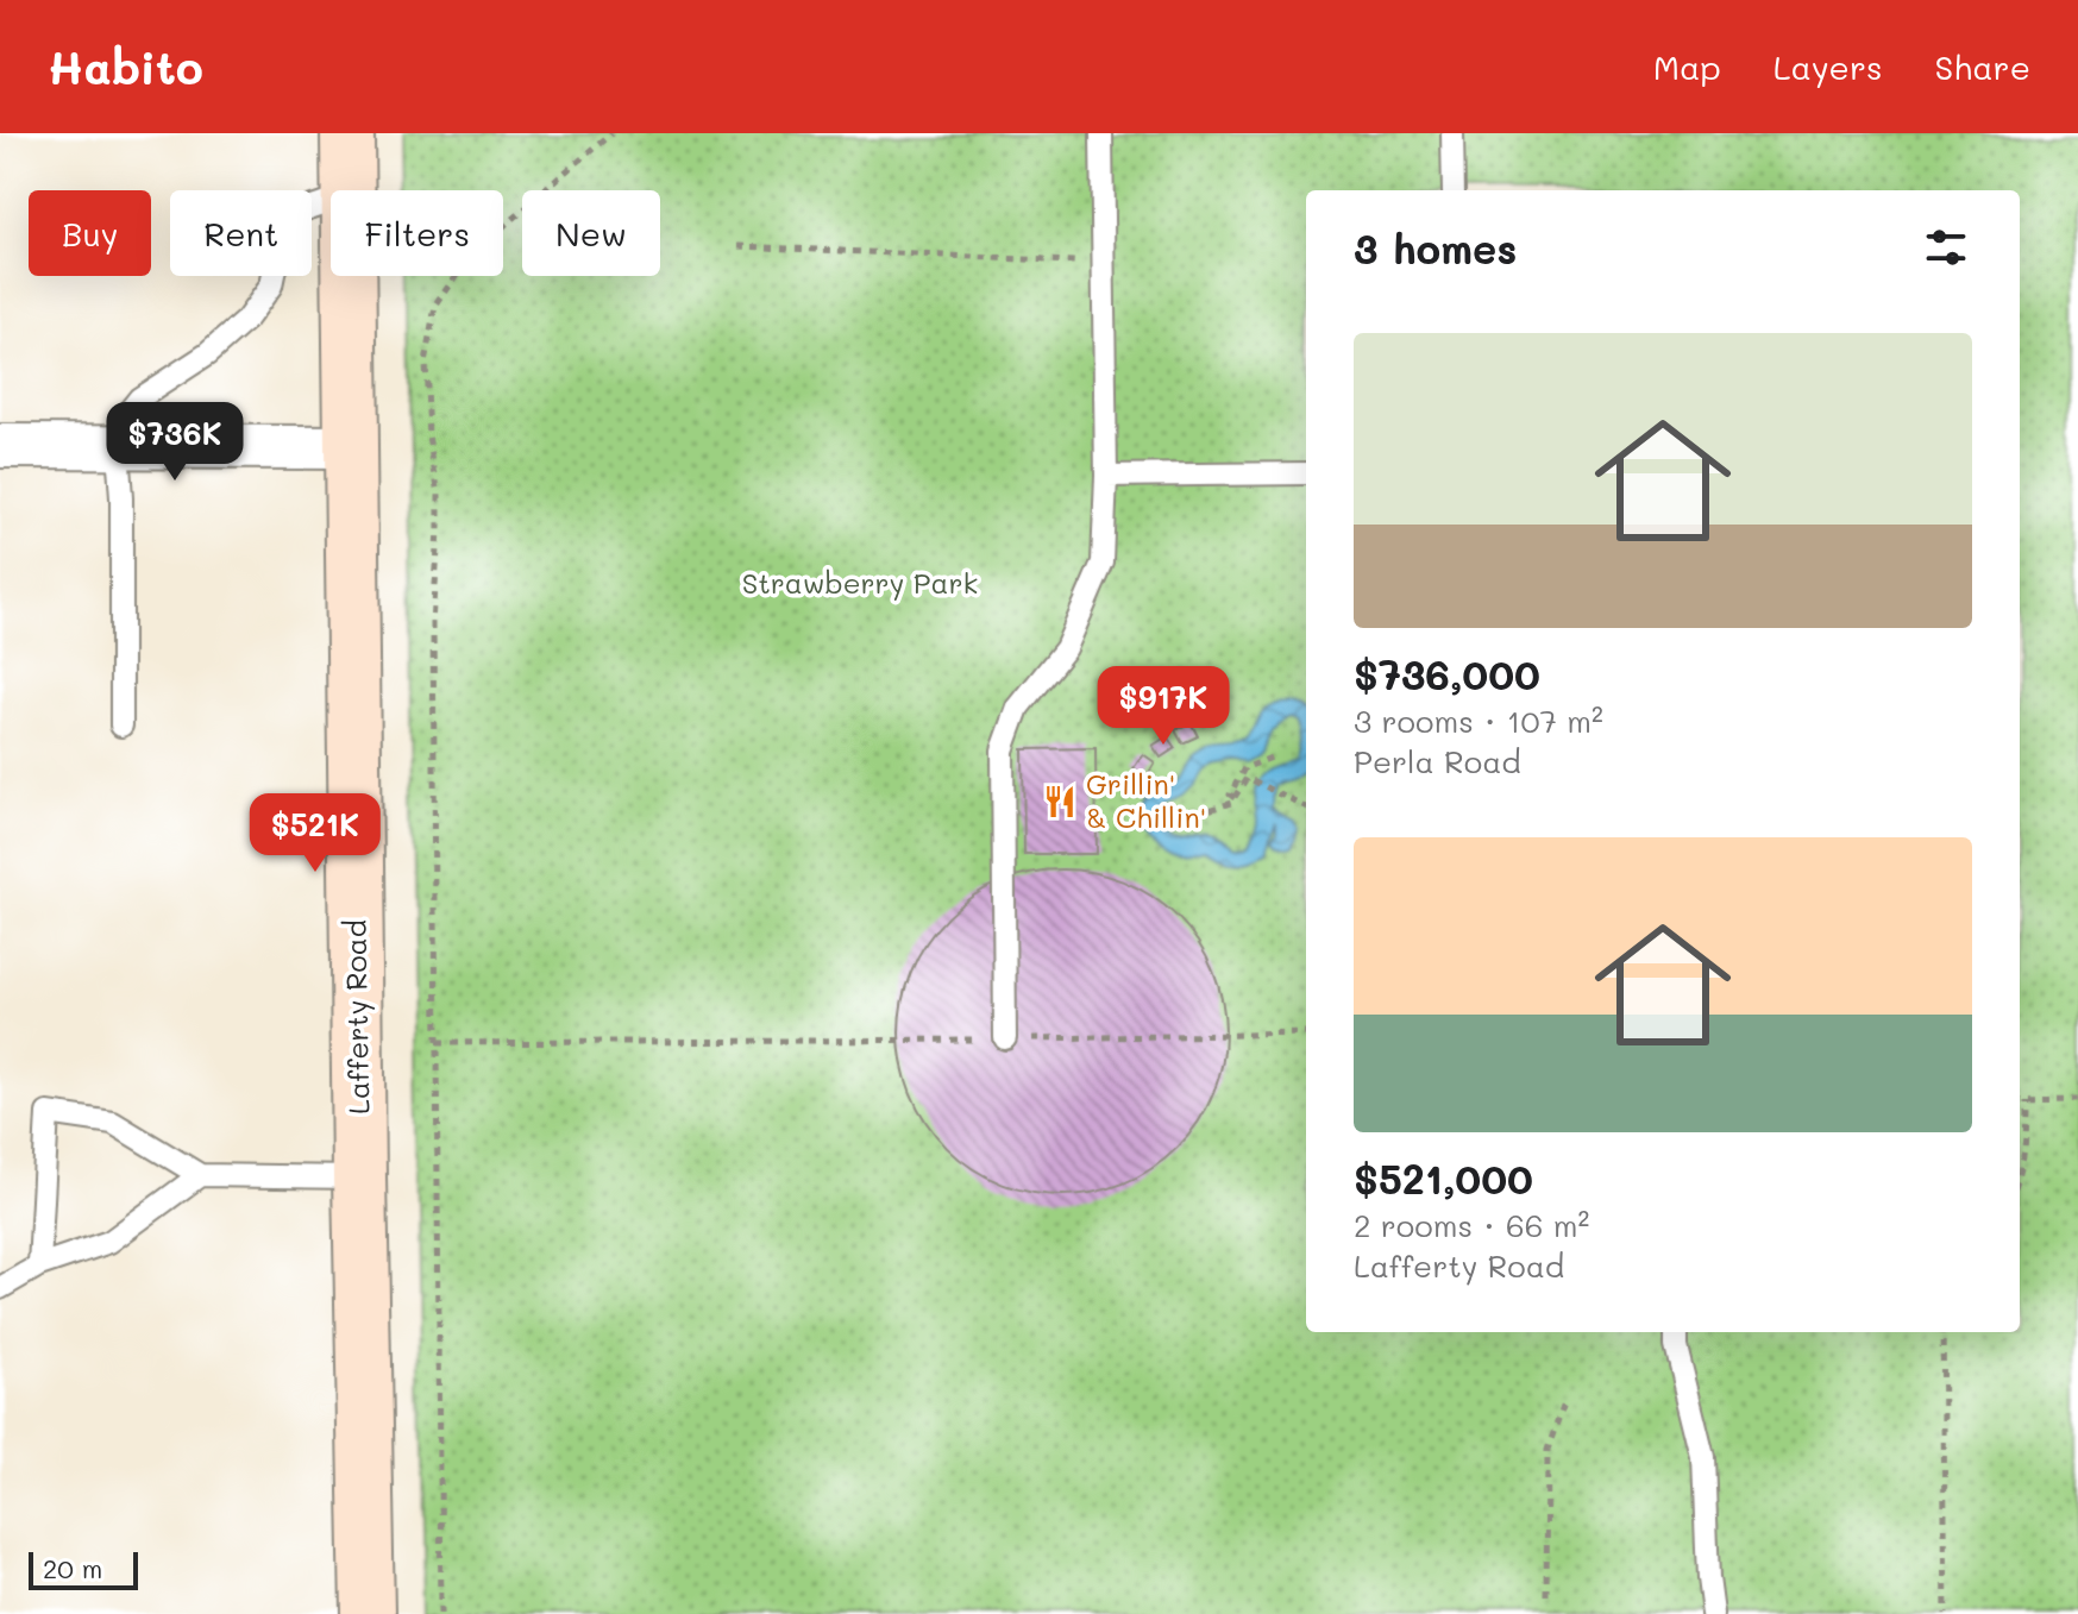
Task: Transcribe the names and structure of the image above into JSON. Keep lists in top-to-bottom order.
{
  "streets": {
    "street": ["Lafferty Road"]
  },
  "parks": ["Strawberry Park"],
  "places": {
    "restaurant": ["Grillin' & Chillin'"]
  },
  "scale_bar": "20 m",
  "page": {
    "header": "Habito",
    "nav": ["Map", "Layers", "Share"],
    "chip": [
      "Buy",
      "Rent",
      "Filters",
      "New"
    ],
    "heading": "3 homes",
    "list": [
      {
        "name": "$736,000",
        "note": "3 rooms · 107 m² · Perla Road"
      },
      {
        "name": "$521,000",
        "note": "2 rooms · 66 m² · Lafferty Road"
      }
    ],
    "price": ["$736K", "$917K", "$521K"],
    "scale": "20 m"
  }
}
